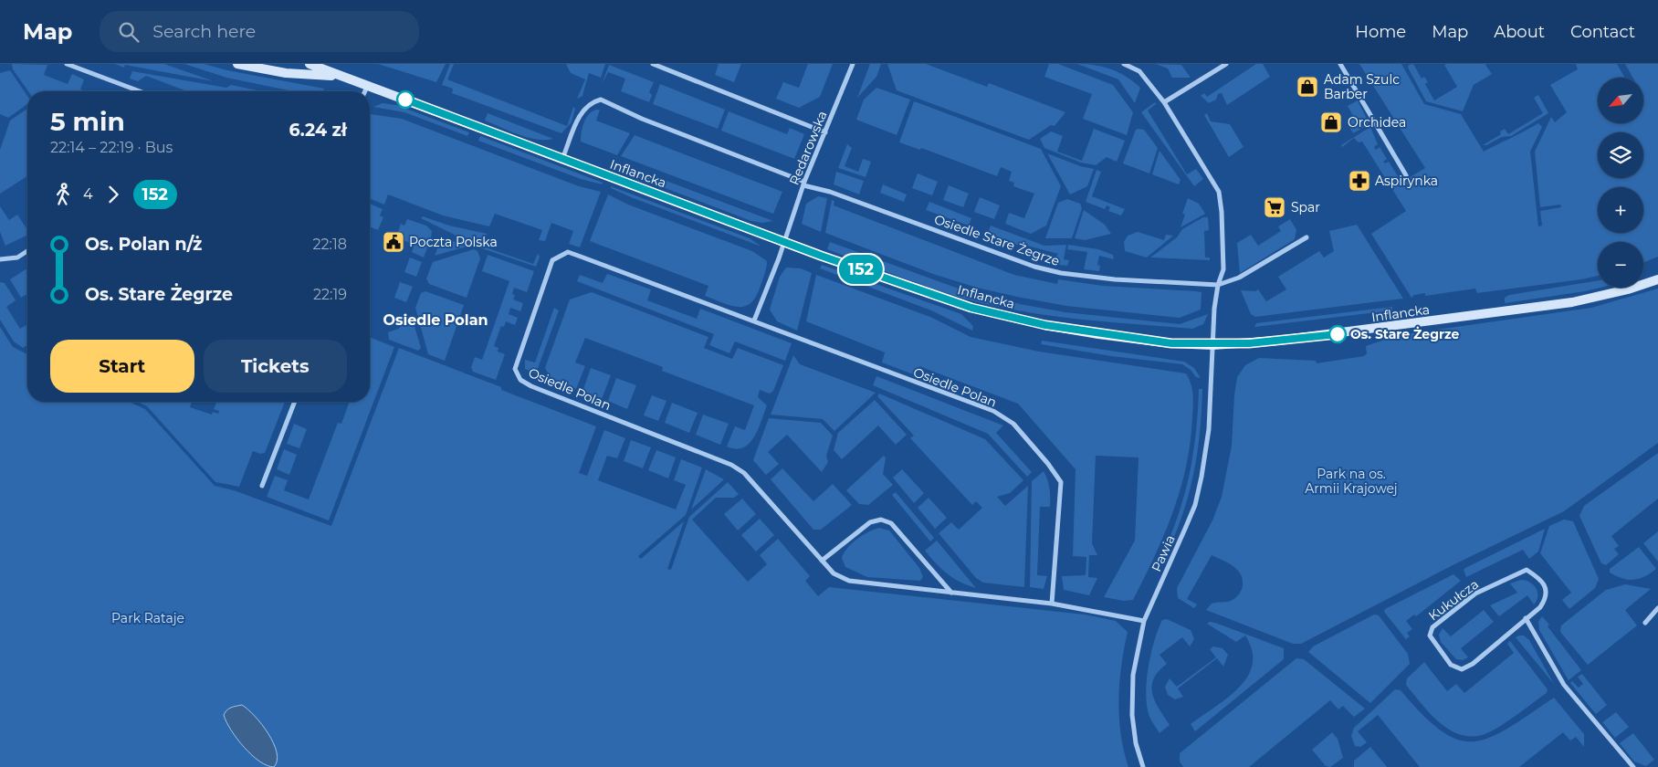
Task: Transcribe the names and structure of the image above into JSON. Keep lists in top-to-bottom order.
{
  "streets": {
    "street": [
      "Redarowska",
      "Inflancka",
      "Osiedle Stare Żegrze",
      "Osiedle Polan",
      "Pawia",
      "Kukułcza"
    ]
  },
  "crossings": [
    ["Redarowska", "Inflancka"],
    ["Redarowska", "Osiedle Stare Żegrze"],
    ["Inflancka", "Osiedle Stare Żegrze"],
    ["Inflancka", "Pawia"],
    ["Osiedle Polan", "Pawia"]
  ],
  "districts": ["Osiedle Polan"],
  "parks": ["Park na os. Armii Krajowej", "Park Rataje"],
  "places": {
    "shop": ["Adam Szulc Barber", "Orchidea"],
    "pharmacy": ["Aspirynka"],
    "supermarket": ["Spar"],
    "public building": ["Poczta Polska"],
    "other": ["Os. Stare Żegrze"]
  },
  "lines": ["bus line 152"],
  "north": "bottom left",
  "page": {
    "header": "Map",
    "search": "Search here",
    "nav": [
      "Home",
      "Map",
      "About",
      "Contact"
    ],
    "on_map": "152",
    "map_buttons": ["+", "−"],
    "heading": ["5 min", "22:14 – 22:19 · Bus", "6.24 zł"],
    "legs": ["4", "152"],
    "list": [
      {
        "name": "Os. Polan n/ż",
        "value": "22:18"
      },
      {
        "name": "Os. Stare Żegrze",
        "value": "22:19"
      }
    ],
    "buttons": ["Start", "Tickets"]
  }
}
